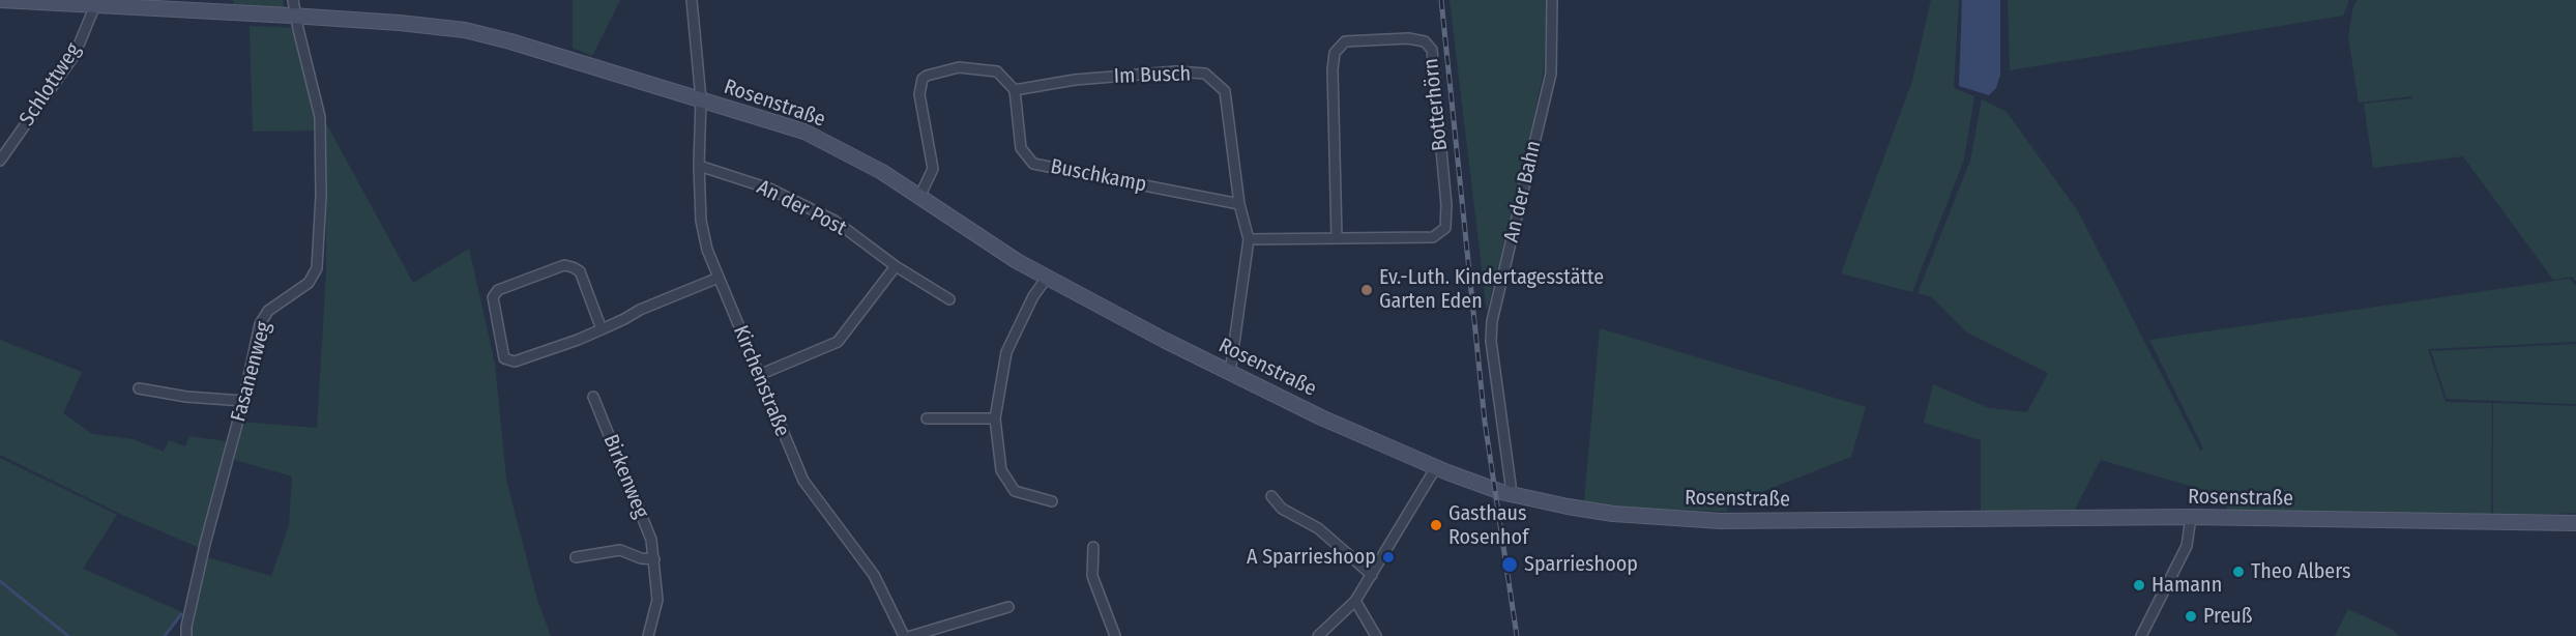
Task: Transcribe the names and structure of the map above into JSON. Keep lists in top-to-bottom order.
{
  "streets": {
    "main road": ["Rosenstraße"],
    "street": [
      "Im Busch",
      "Schlottweg",
      "Botterhörn",
      "Buschkamp",
      "An der Bahn",
      "An der Post",
      "Fasanenweg",
      "Kirchenstraße",
      "Birkenweg"
    ]
  },
  "crossings": [
    ["Im Busch", "Rosenstraße"],
    ["Im Busch", "Botterhörn"],
    ["Im Busch", "Buschkamp"],
    ["Schlottweg", "Rosenstraße"],
    ["Rosenstraße", "An der Bahn"],
    ["Rosenstraße", "Fasanenweg"],
    ["Rosenstraße", "Kirchenstraße"],
    ["An der Post", "Kirchenstraße"]
  ],
  "places": [
    "Ev.-Luth. Kindertagesstätte Garten Eden",
    "Gasthaus Rosenhof",
    "A Sparrieshoop",
    "Sparrieshoop",
    "Theo Albers",
    "Hamann",
    "Preuß"
  ]
}
